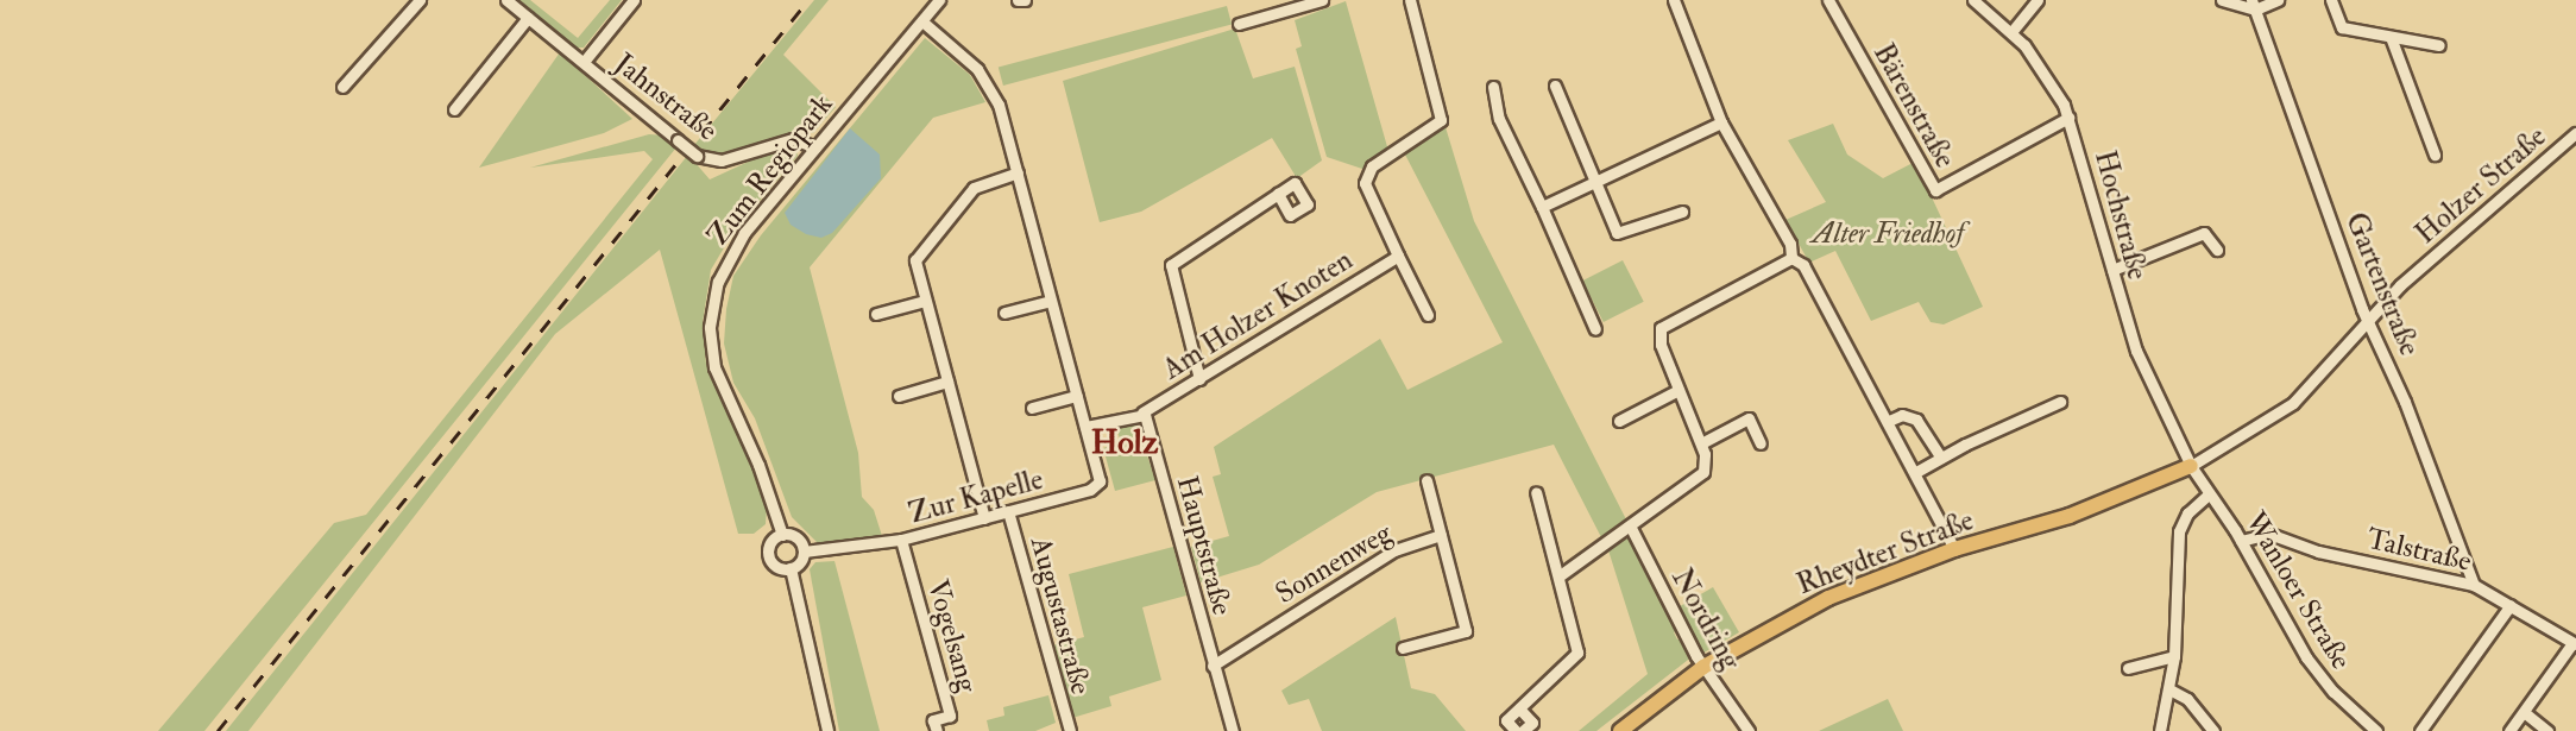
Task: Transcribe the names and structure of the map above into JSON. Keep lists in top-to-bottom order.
{
  "streets": {
    "main road": ["Rheydter Straße"],
    "street": [
      "Jahnstraße",
      "Bärenstraße",
      "Zum Regiopark",
      "Holzer Straße",
      "Hochstraße",
      "Gartenstraße",
      "Am Holzer Knoten",
      "Zur Kapelle",
      "Hauptstraße",
      "Talstraße",
      "Sonnenweg",
      "Wanloer Straße",
      "Augustastraße",
      "Nordring",
      "Vogelsang"
    ]
  },
  "crossings": [
    ["Jahnstraße", "Zum Regiopark"],
    ["Bärenstraße", "Hochstraße"],
    ["Zum Regiopark", "Zur Kapelle"],
    ["Holzer Straße", "Hochstraße"],
    ["Holzer Straße", "Gartenstraße"],
    ["Holzer Straße", "Rheydter Straße"],
    ["Holzer Straße", "Wanloer Straße"],
    ["Hochstraße", "Rheydter Straße"],
    ["Hochstraße", "Wanloer Straße"],
    ["Gartenstraße", "Talstraße"],
    ["Am Holzer Knoten", "Hauptstraße"],
    ["Zur Kapelle", "Augustastraße"],
    ["Zur Kapelle", "Vogelsang"],
    ["Hauptstraße", "Sonnenweg"],
    ["Talstraße", "Wanloer Straße"],
    ["Rheydter Straße", "Wanloer Straße"],
    ["Rheydter Straße", "Nordring"]
  ],
  "districts": ["Holz"],
  "parks": ["Alter Friedhof"]
}
